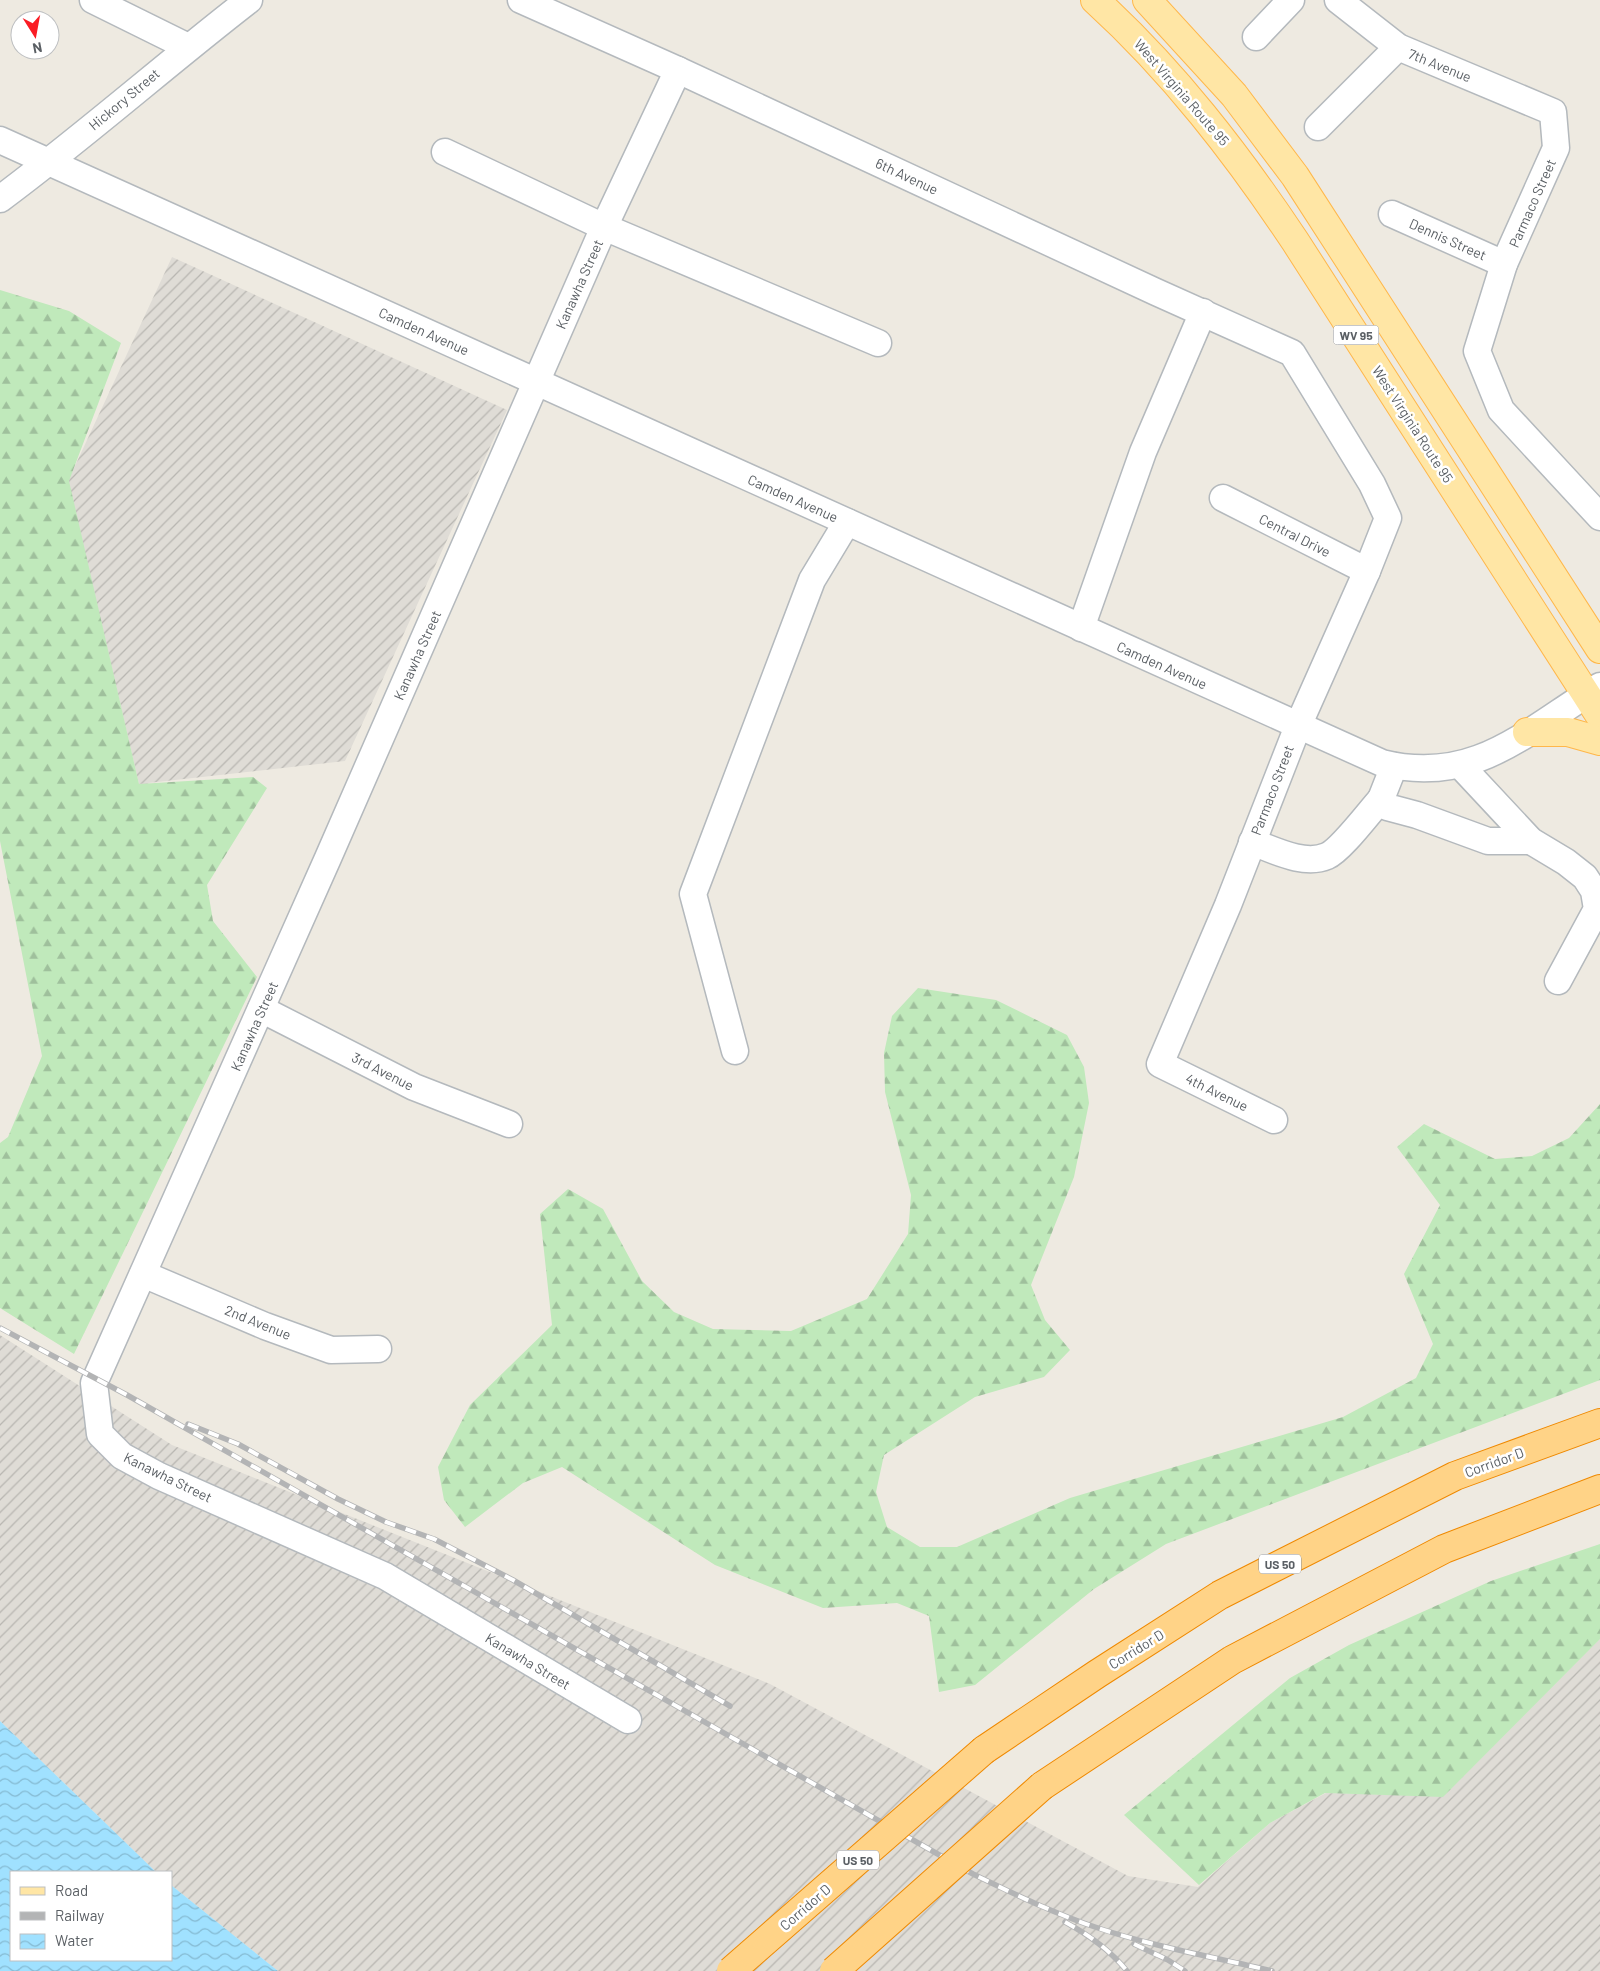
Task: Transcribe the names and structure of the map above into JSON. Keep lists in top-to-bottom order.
{
  "streets": {
    "highway": ["Corridor D", "US 50"],
    "main road": ["West Virginia Route 95", "WV 95"],
    "street": [
      "7th Avenue",
      "Hickory Street",
      "6th Avenue",
      "Parmaco Street",
      "Dennis Street",
      "Kanawha Street",
      "Camden Avenue",
      "Central Drive",
      "3rd Avenue",
      "4th Avenue",
      "2nd Avenue"
    ]
  },
  "crossings": [
    ["7th Avenue", "Parmaco Street"],
    ["West Virginia Route 95", "Camden Avenue"],
    ["Hickory Street", "Camden Avenue"],
    ["6th Avenue", "Parmaco Street"],
    ["6th Avenue", "Kanawha Street"],
    ["Parmaco Street", "Dennis Street"],
    ["Parmaco Street", "Camden Avenue"],
    ["Parmaco Street", "Central Drive"],
    ["Parmaco Street", "4th Avenue"],
    ["Kanawha Street", "Camden Avenue"],
    ["Kanawha Street", "3rd Avenue"],
    ["Kanawha Street", "2nd Avenue"]
  ],
  "legend": ["Road", "Railway", "Water"],
  "north": "bottom"
}
